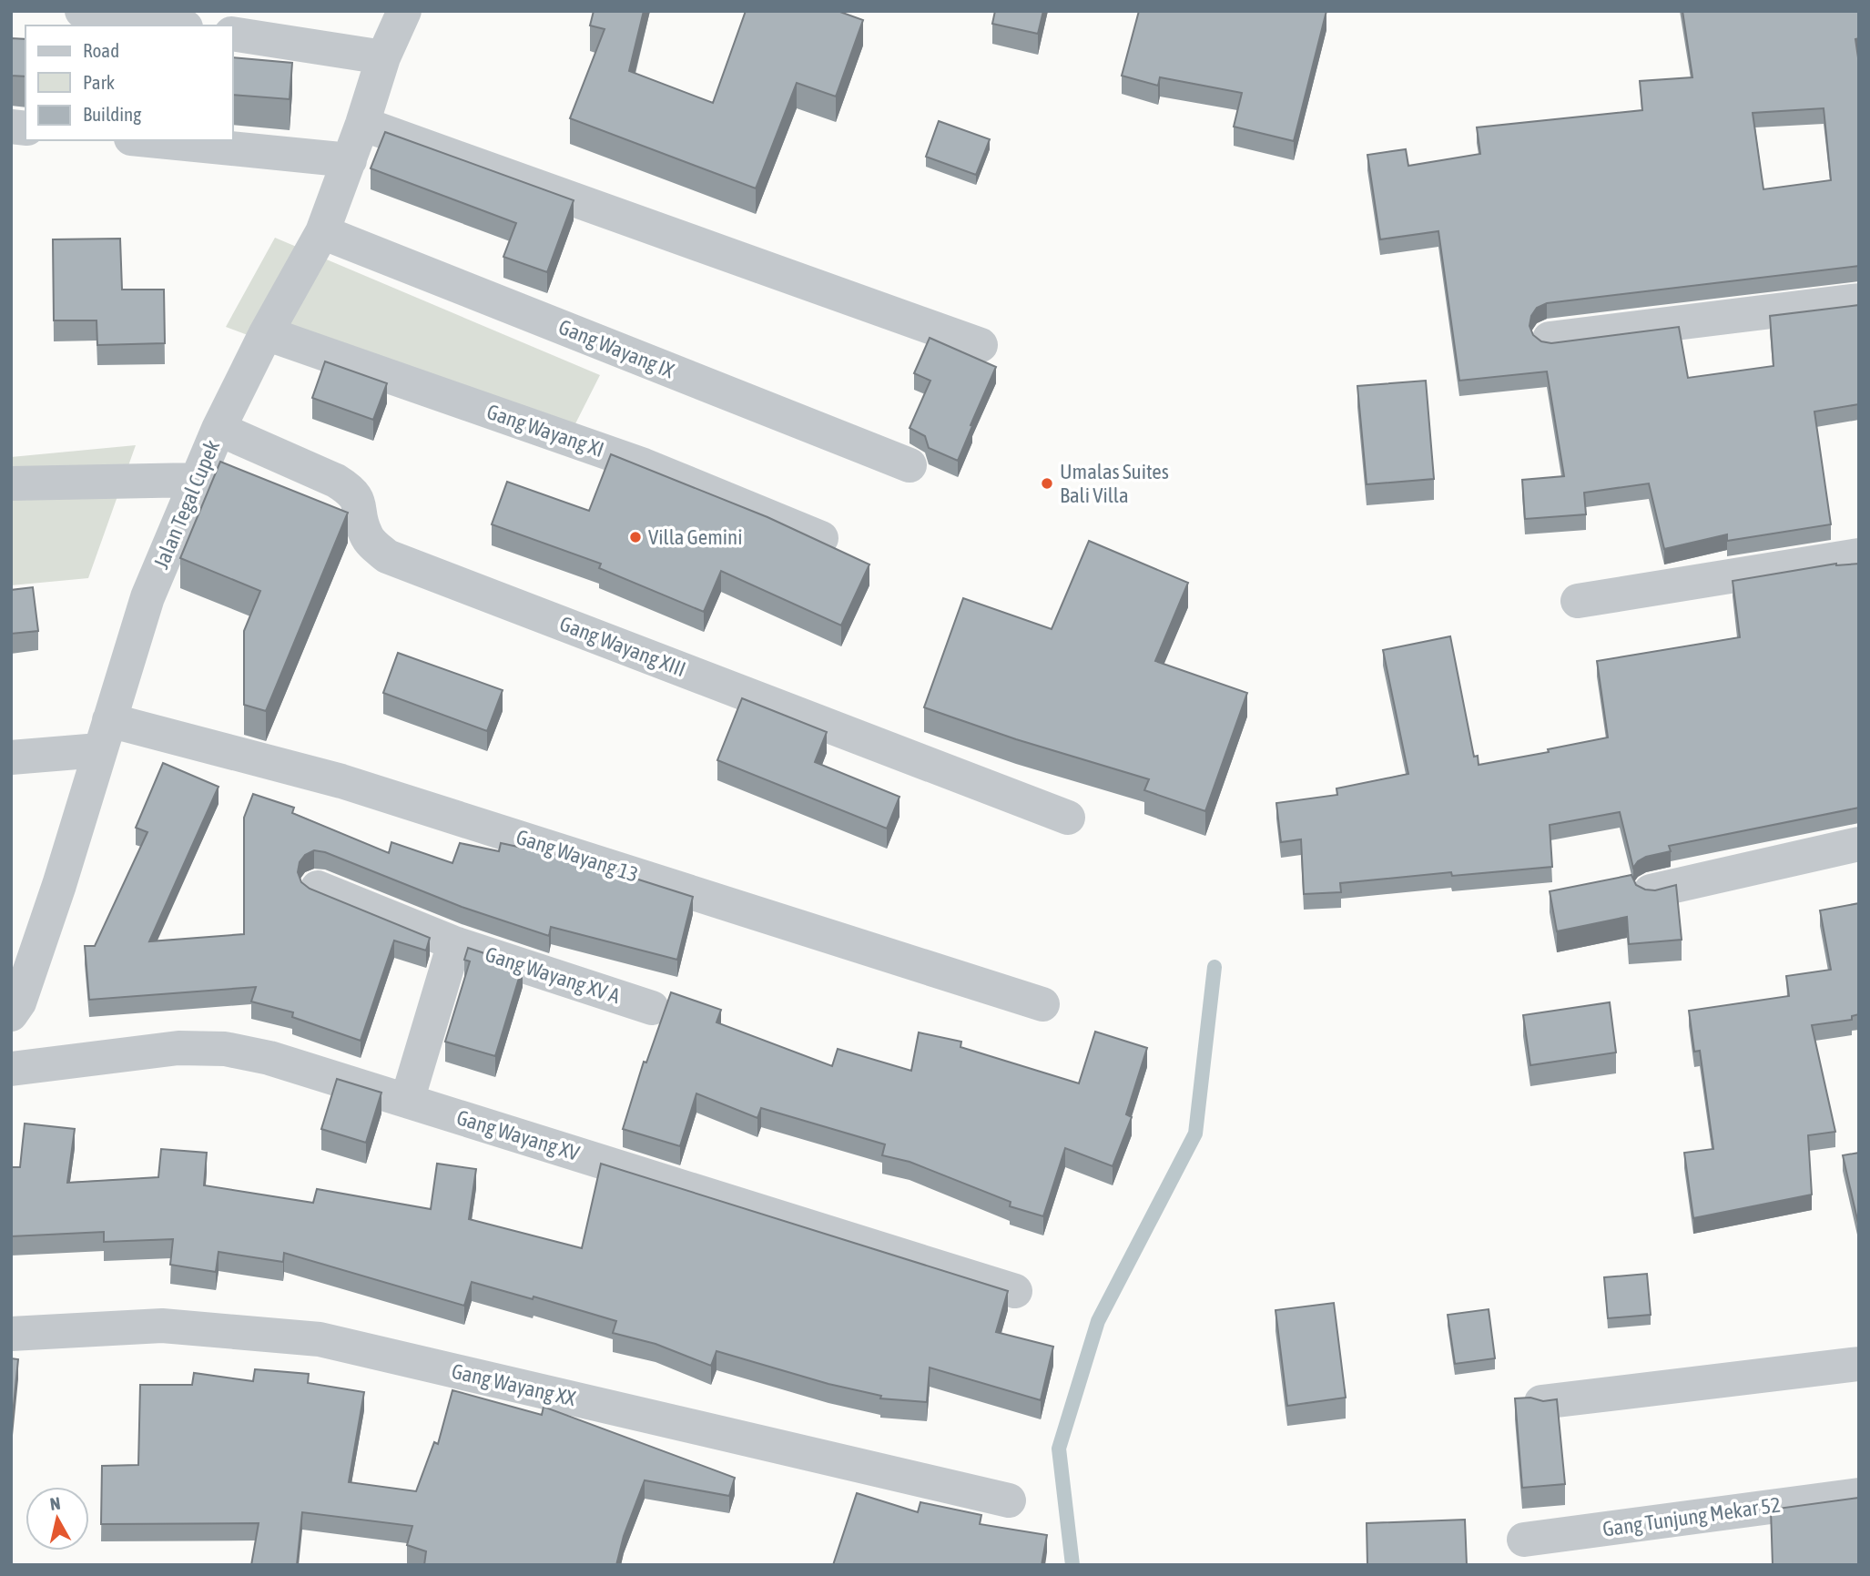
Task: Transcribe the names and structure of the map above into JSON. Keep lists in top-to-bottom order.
{
  "streets": {
    "street": [
      "Gang Wayang IX",
      "Gang Wayang XI",
      "Jalan Tegal Cupek",
      "Gang Wayang XIII",
      "Gang Wayang 13",
      "Gang Wayang XV A",
      "Gang Wayang XV",
      "Gang Wayang XX",
      "Gang Tunjung Mekar 52"
    ]
  },
  "crossings": [
    ["Gang Wayang IX", "Jalan Tegal Cupek"],
    ["Gang Wayang XI", "Jalan Tegal Cupek"],
    ["Jalan Tegal Cupek", "Gang Wayang XIII"],
    ["Jalan Tegal Cupek", "Gang Wayang 13"]
  ],
  "places": ["Umalas Suites Bali Villa", "Villa Gemini"],
  "legend": ["Road", "Park", "Building"],
  "north": "top"
}
